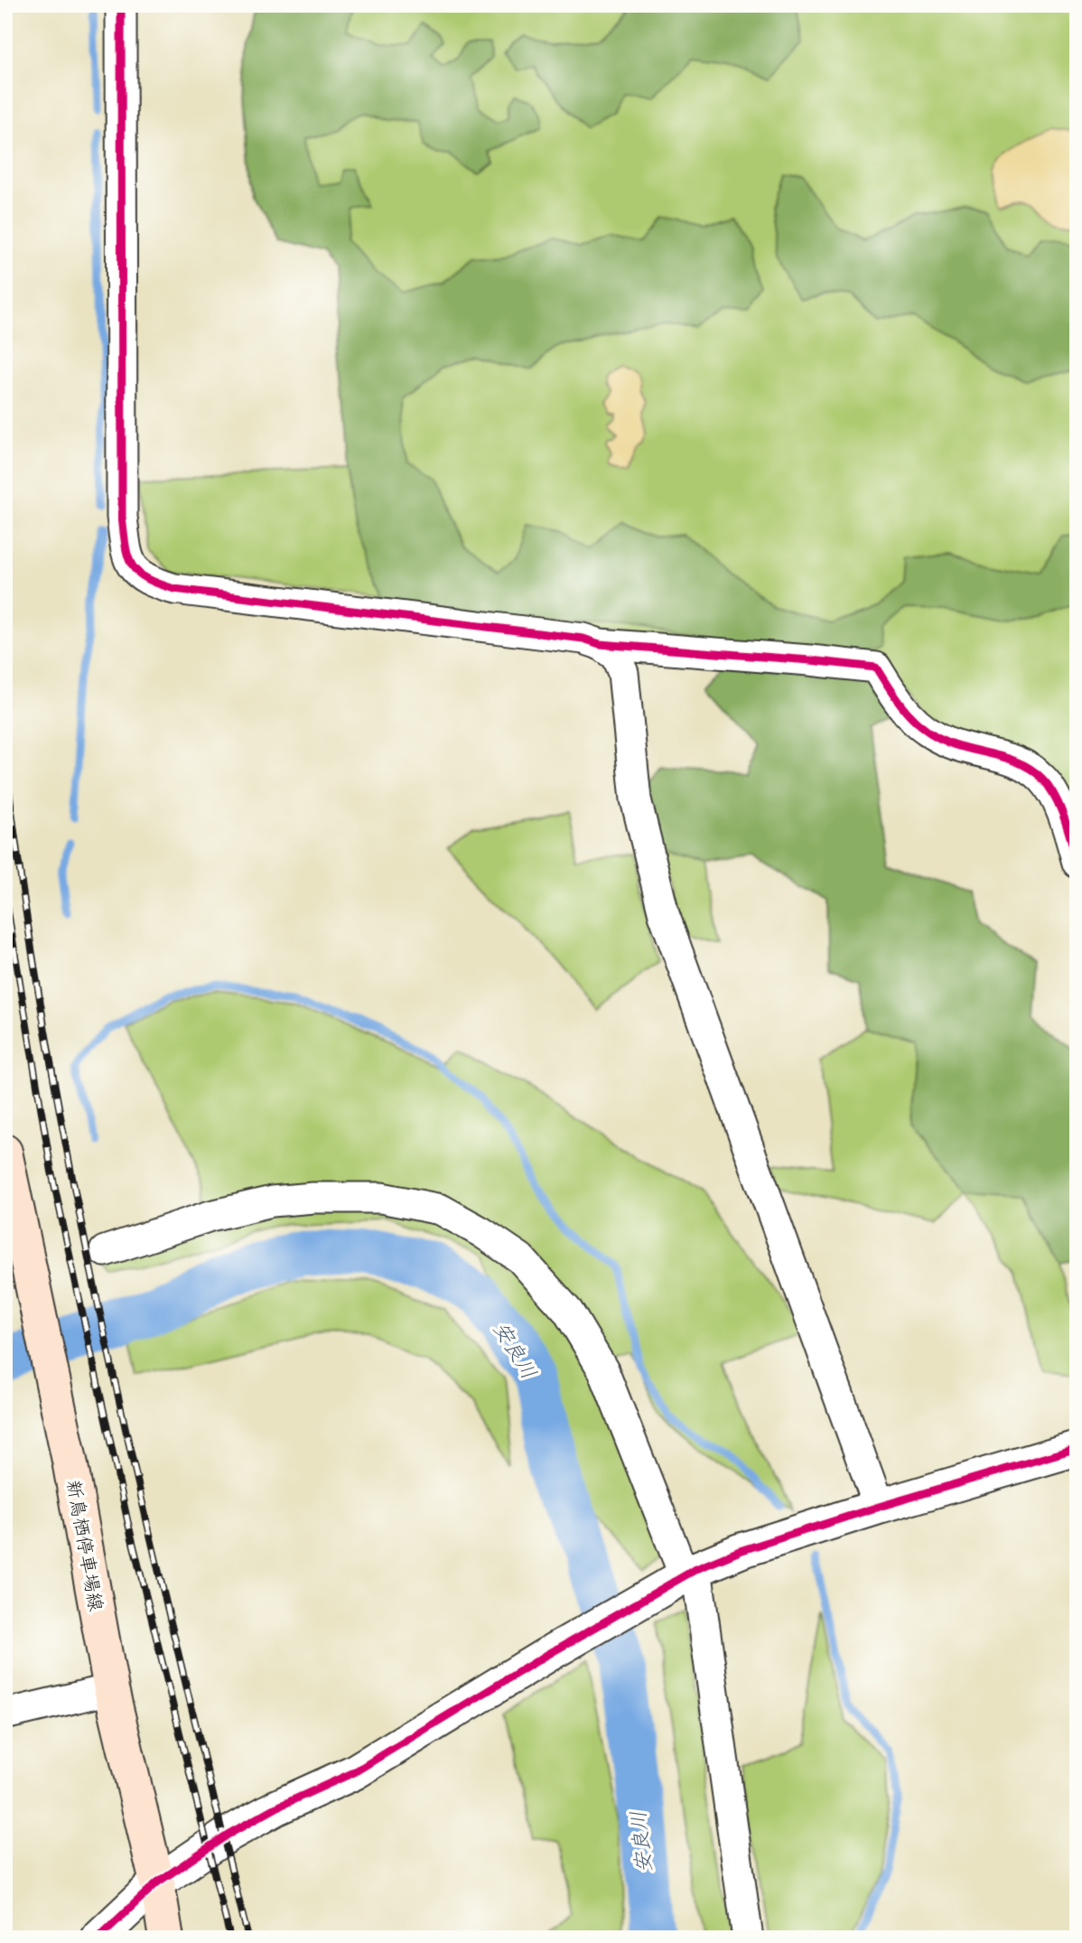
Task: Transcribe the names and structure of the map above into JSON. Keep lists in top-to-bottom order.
{
  "streets": {
    "main road": ["新鳥栖停車場線"]
  },
  "water": ["安良川"]
}
